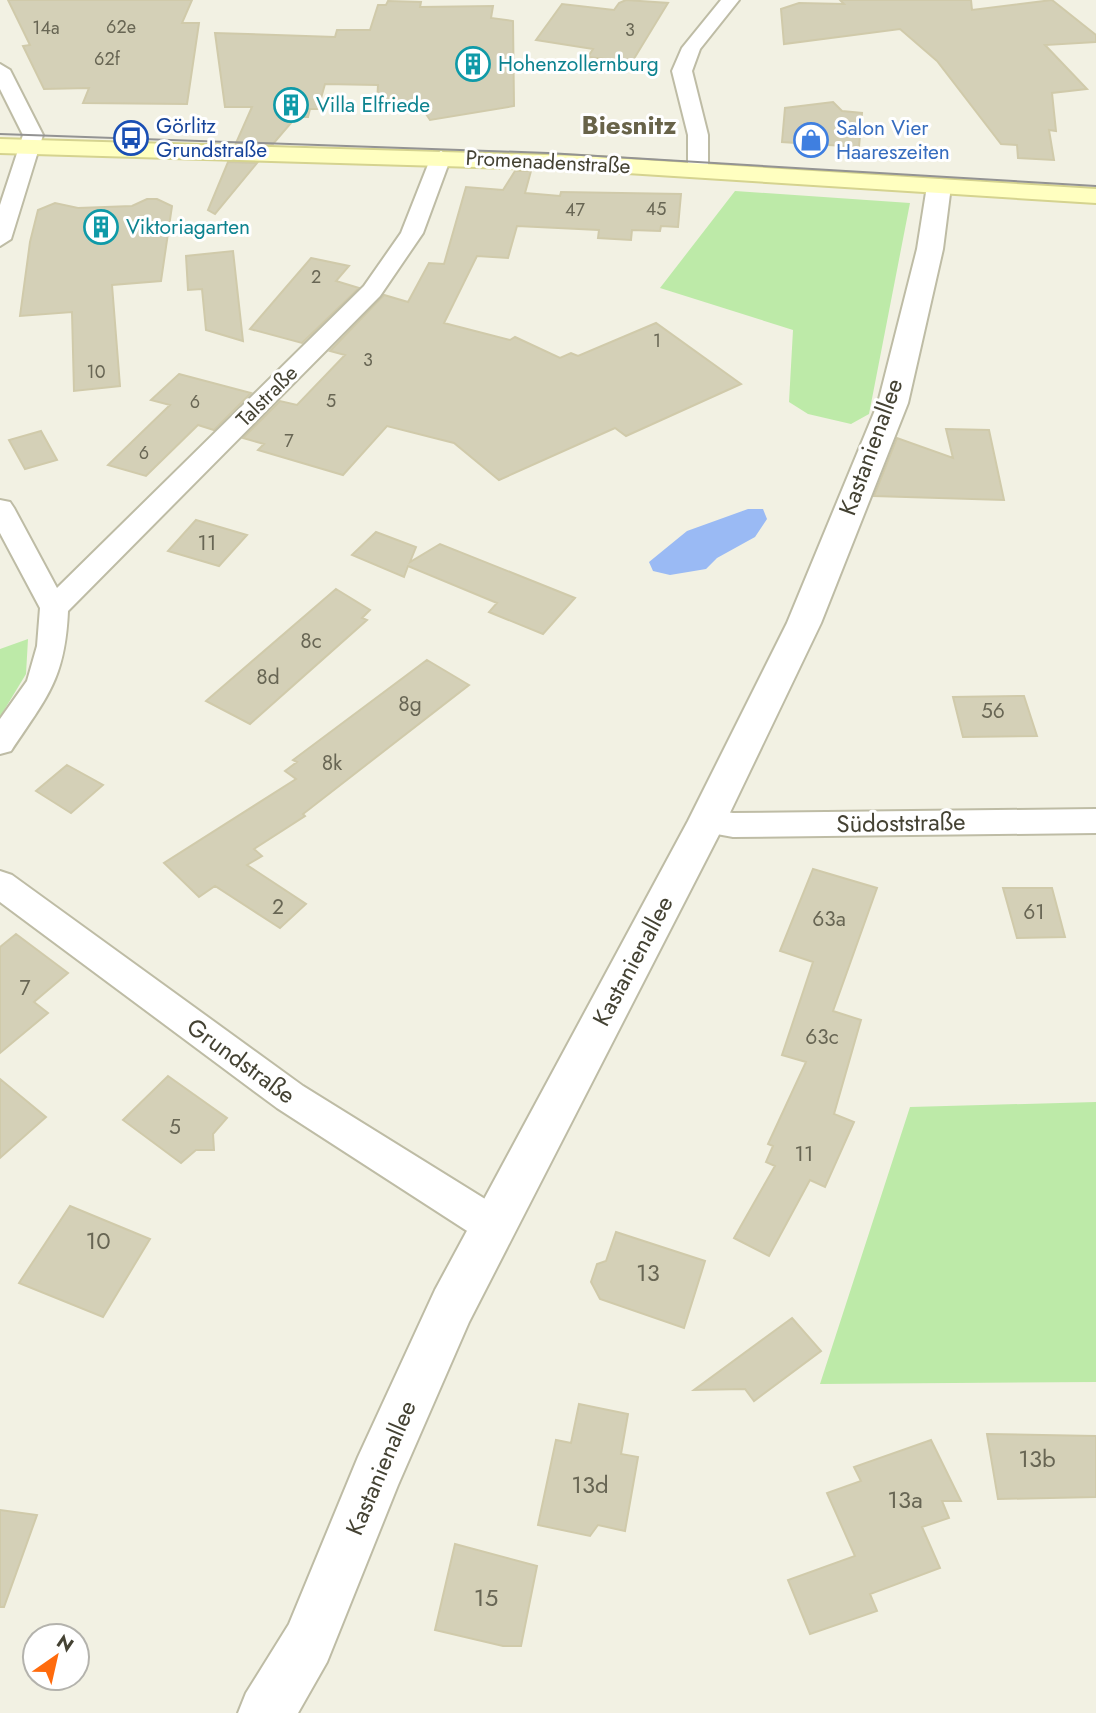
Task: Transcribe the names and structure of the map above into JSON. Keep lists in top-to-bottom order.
{
  "streets": {
    "main road": ["Promenadenstraße"],
    "street": [
      "Talstraße",
      "Kastanienallee",
      "Südoststraße",
      "Grundstraße"
    ]
  },
  "crossings": [
    ["Promenadenstraße", "Talstraße"],
    ["Promenadenstraße", "Kastanienallee"],
    ["Kastanienallee", "Südoststraße"],
    ["Kastanienallee", "Grundstraße"]
  ],
  "districts": ["Biesnitz"],
  "places": {
    "building": ["Hohenzollernburg", "Villa Elfriede", "Viktoriagarten"],
    "bus stop": ["Görlitz Grundstraße"],
    "shop": ["Salon Vier Haareszeiten"]
  },
  "house_numbers": [
    "62e",
    "14a",
    "3",
    "62f",
    "45",
    "47",
    "2",
    "1",
    "3",
    "10",
    "5",
    "6",
    "7",
    "6",
    "11",
    "8c",
    "8d",
    "8g",
    "56",
    "8k",
    "2",
    "61",
    "63a",
    "7",
    "63c",
    "5",
    "11",
    "10",
    "13",
    "13b",
    "13d",
    "13a",
    "15"
  ],
  "north": "top right"
}
